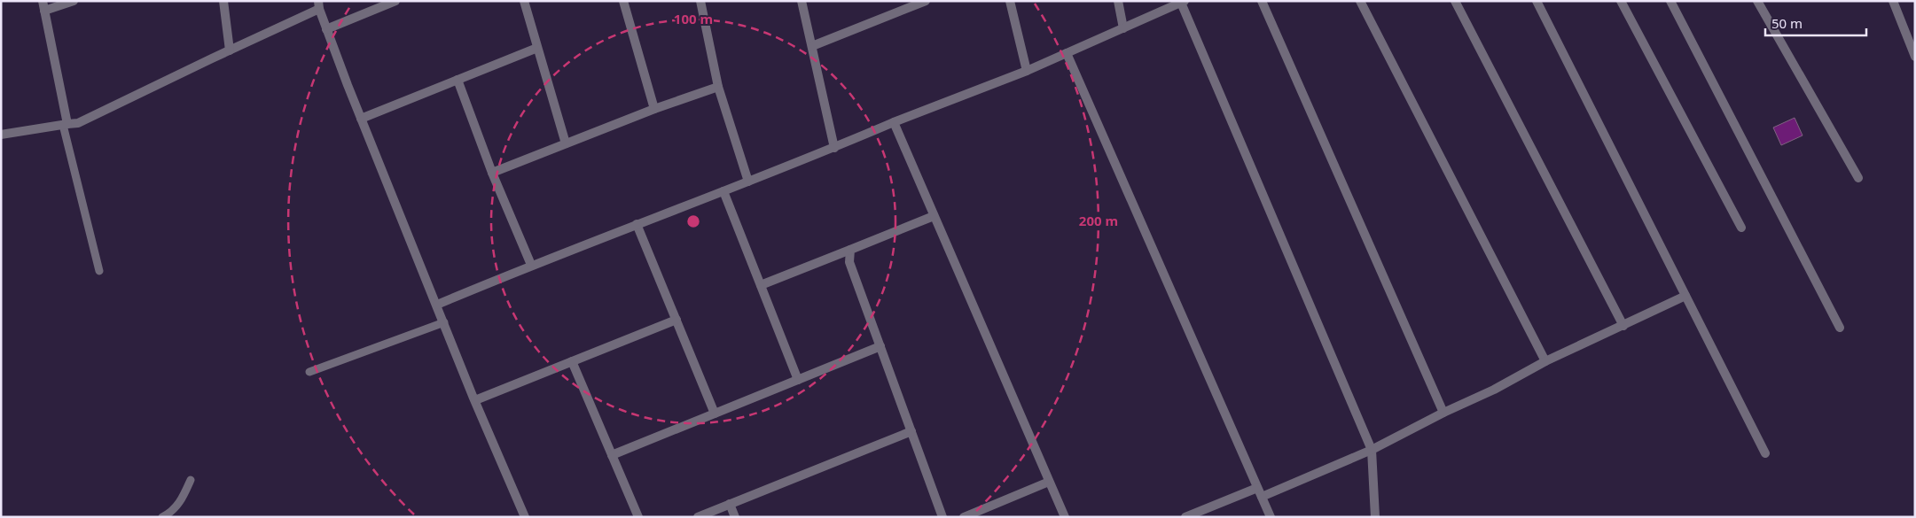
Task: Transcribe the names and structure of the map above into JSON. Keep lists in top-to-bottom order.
{
  "scale_bar": "50 m",
  "rings": ["100 m", "200 m"]
}
